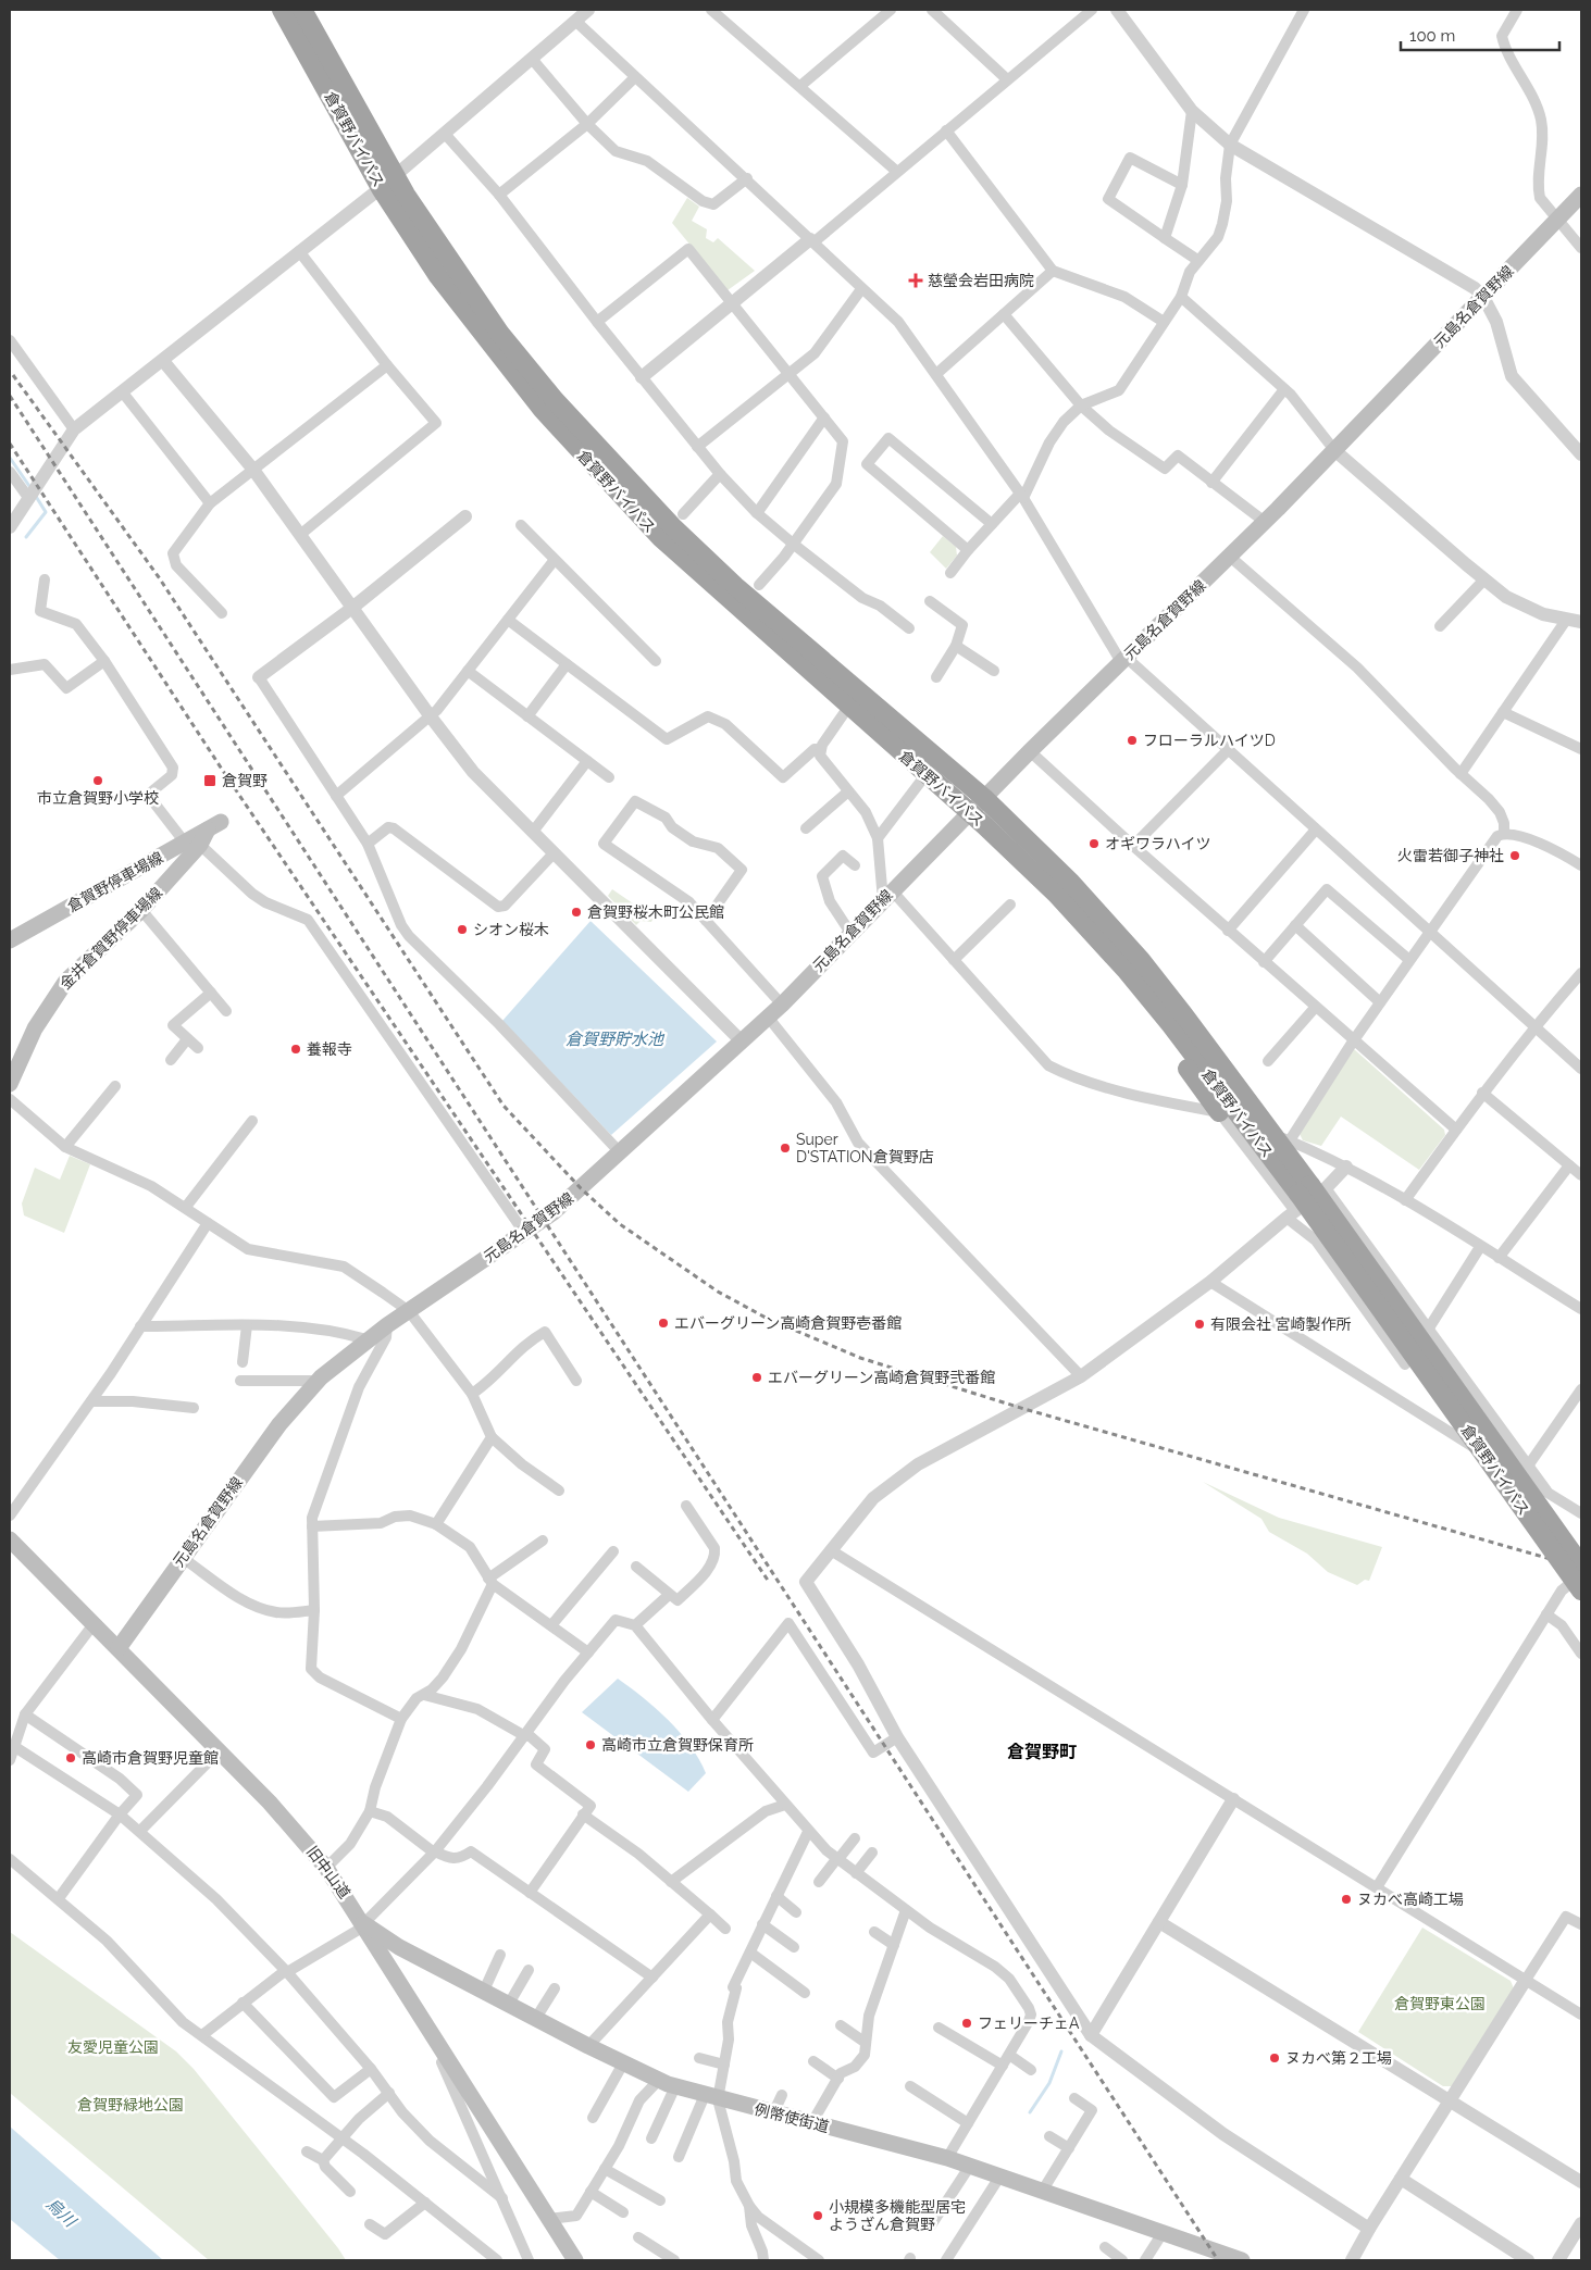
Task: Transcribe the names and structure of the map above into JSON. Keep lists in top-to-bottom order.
{
  "streets": {
    "highway": ["倉賀野バイパス"],
    "main road": [
      "元島名倉賀野線",
      "倉賀野停車場線",
      "金井倉賀野停車場線",
      "旧中山道",
      "例幣使街道"
    ]
  },
  "crossings": [
    ["倉賀野バイパス", "元島名倉賀野線"],
    ["元島名倉賀野線", "旧中山道"],
    ["倉賀野停車場線", "金井倉賀野停車場線"],
    ["旧中山道", "例幣使街道"]
  ],
  "districts": ["倉賀野町"],
  "water": ["倉賀野貯水池", "烏川"],
  "parks": ["倉賀野東公園", "友愛児童公園", "倉賀野緑地公園"],
  "places": {
    "health": ["慈瑩会岩田病院"],
    "other": [
      "フローラルハイツD",
      "市立倉賀野小学校",
      "オギワラハイツ",
      "火雷若御子神社",
      "倉賀野桜木町公民館",
      "シオン桜木",
      "養報寺",
      "Super D'STATION倉賀野店",
      "エバーグリーン高崎倉賀野壱番館",
      "有限会社 宮崎製作所",
      "エバーグリーン高崎倉賀野弐番館",
      "高崎市立倉賀野保育所",
      "高崎市倉賀野児童館",
      "ヌカべ高崎工場",
      "フェリーチェA",
      "ヌカべ第２工場",
      "小規模多機能型居宅 ようざん倉賀野"
    ],
    "transit": ["倉賀野"]
  },
  "scale_bar": "100 m"
}
